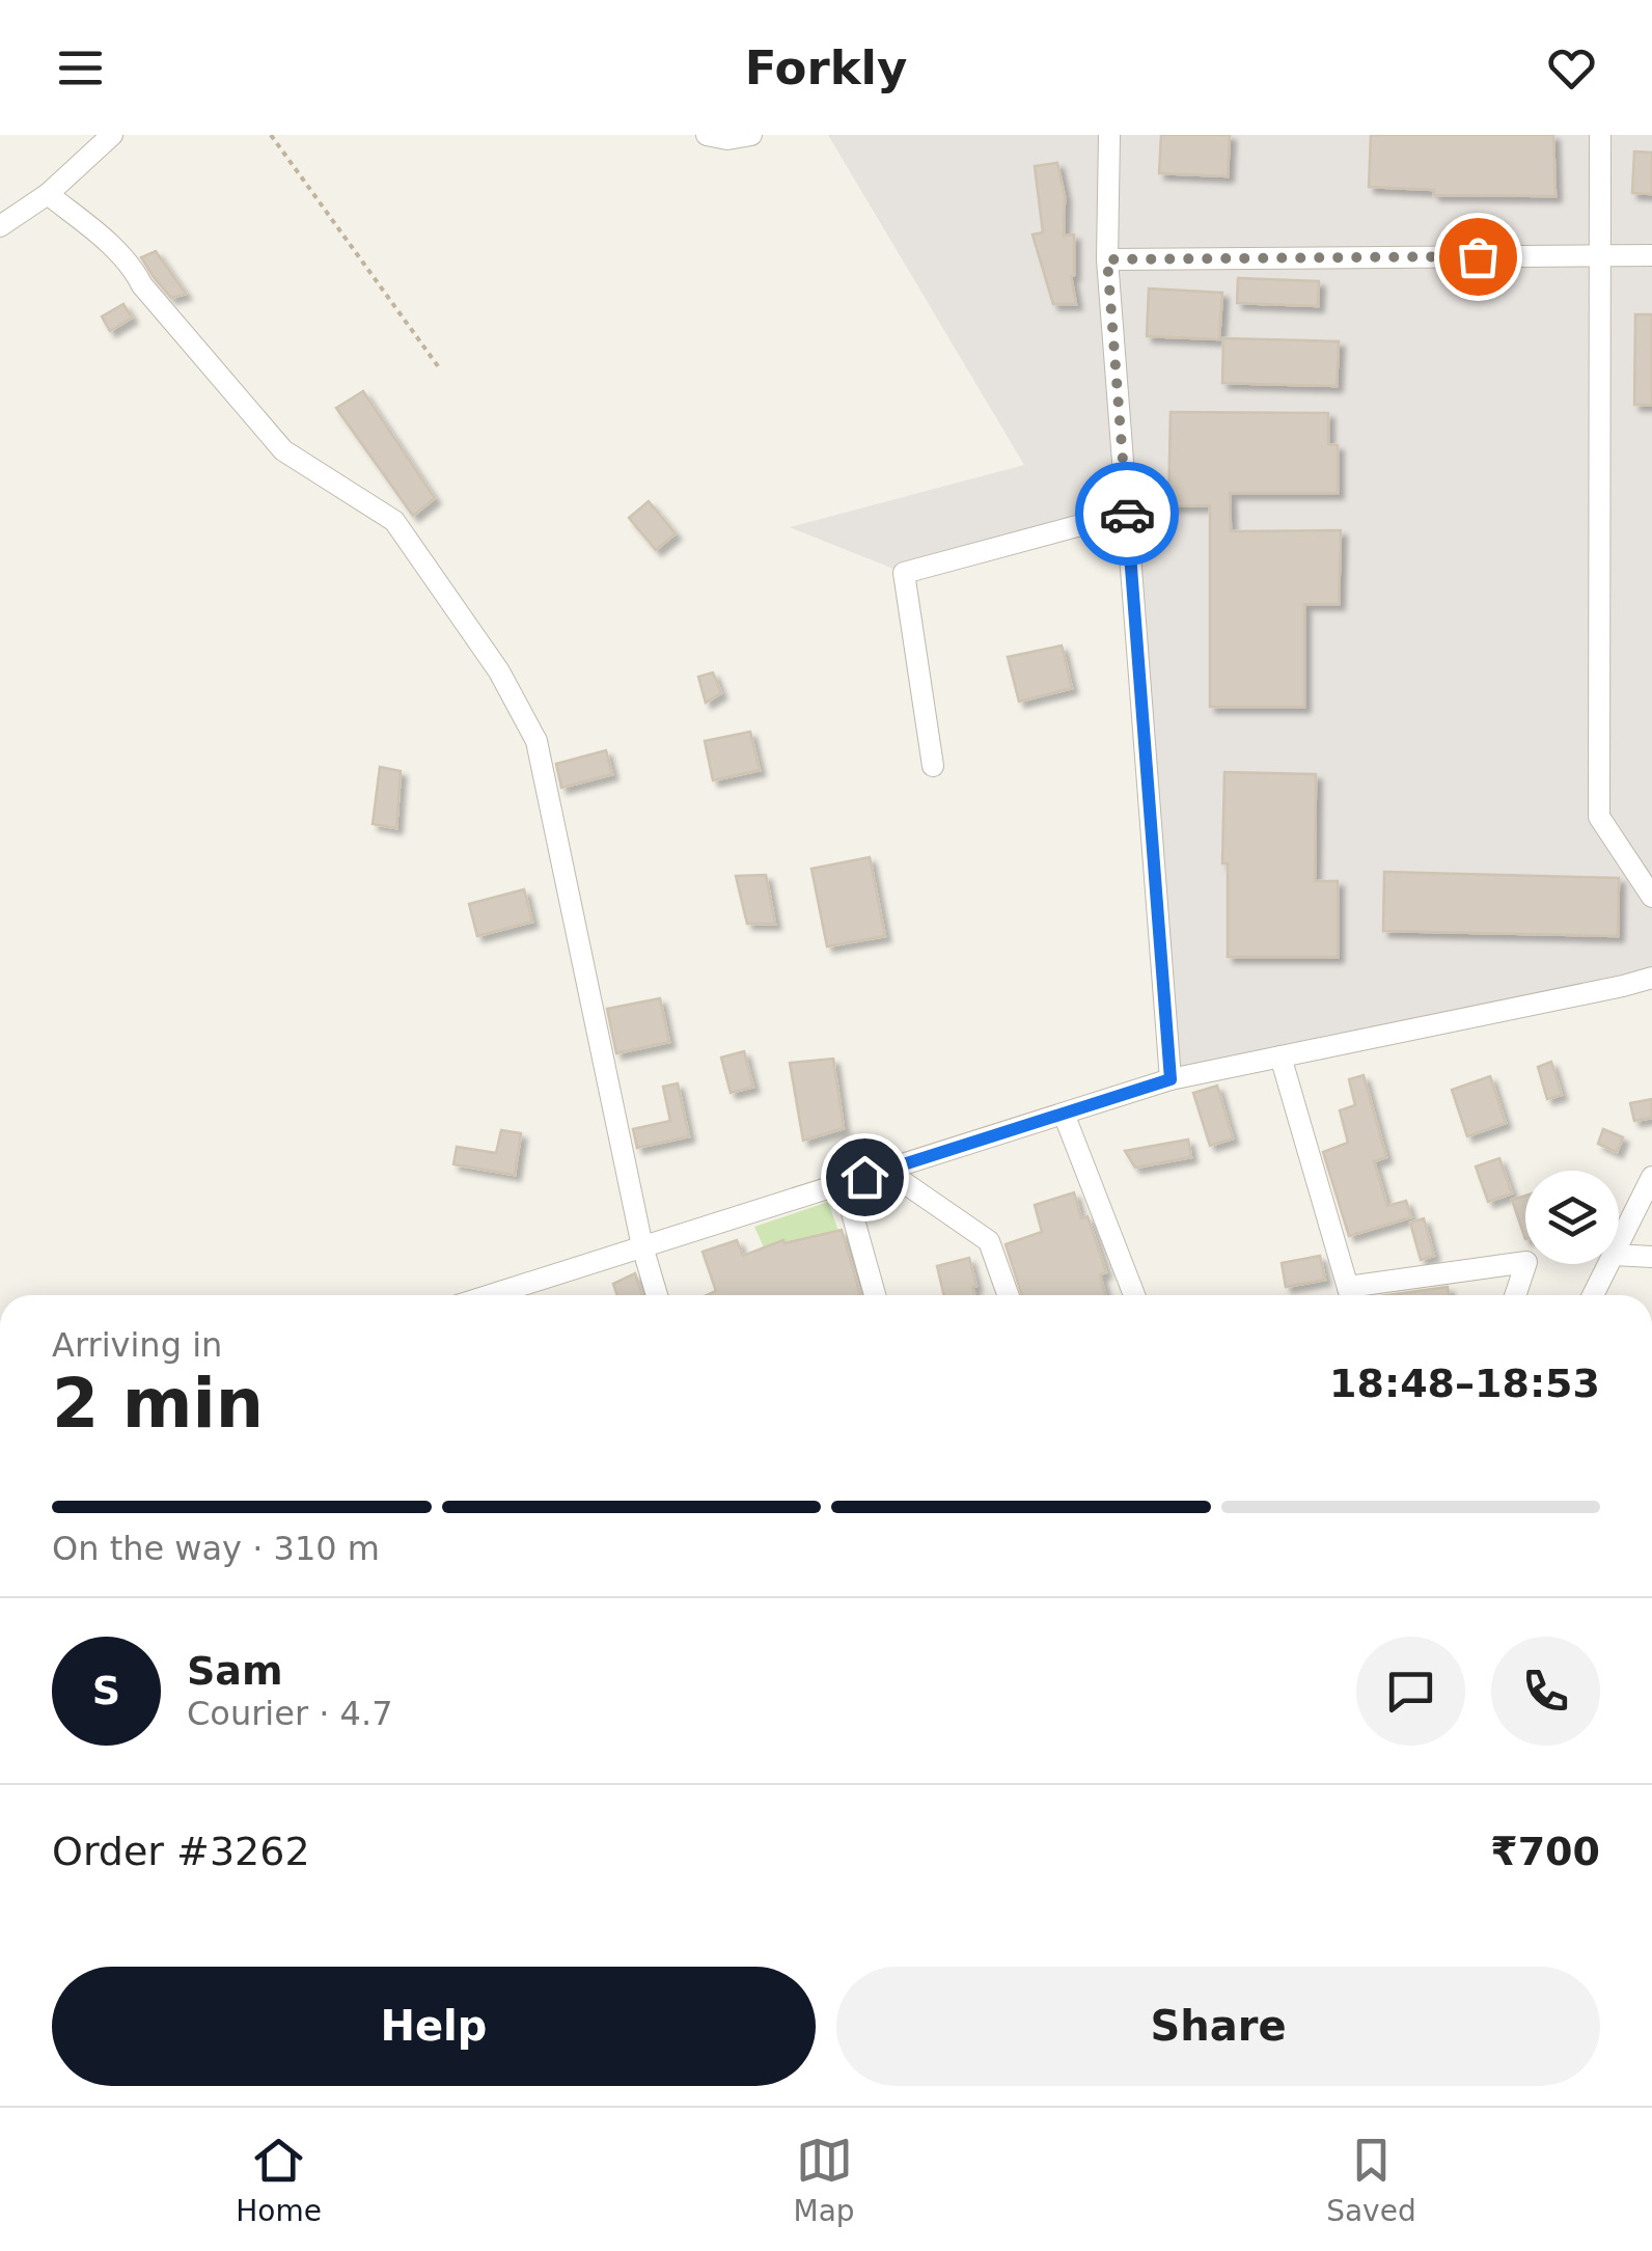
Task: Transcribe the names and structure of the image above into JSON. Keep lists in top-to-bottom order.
{
  "page": {
    "header": "Forkly",
    "heading": ["2 min", "Arriving in", "18:48–18:53"],
    "panel": [
      "Sam",
      "Courier · 4.7",
      "Order #3262",
      "₹700"
    ],
    "bar": "On the way · 310 m",
    "round": "S",
    "buttons": ["Help", "Share"],
    "tabs": ["Home", "Map", "Saved"]
  }
}
